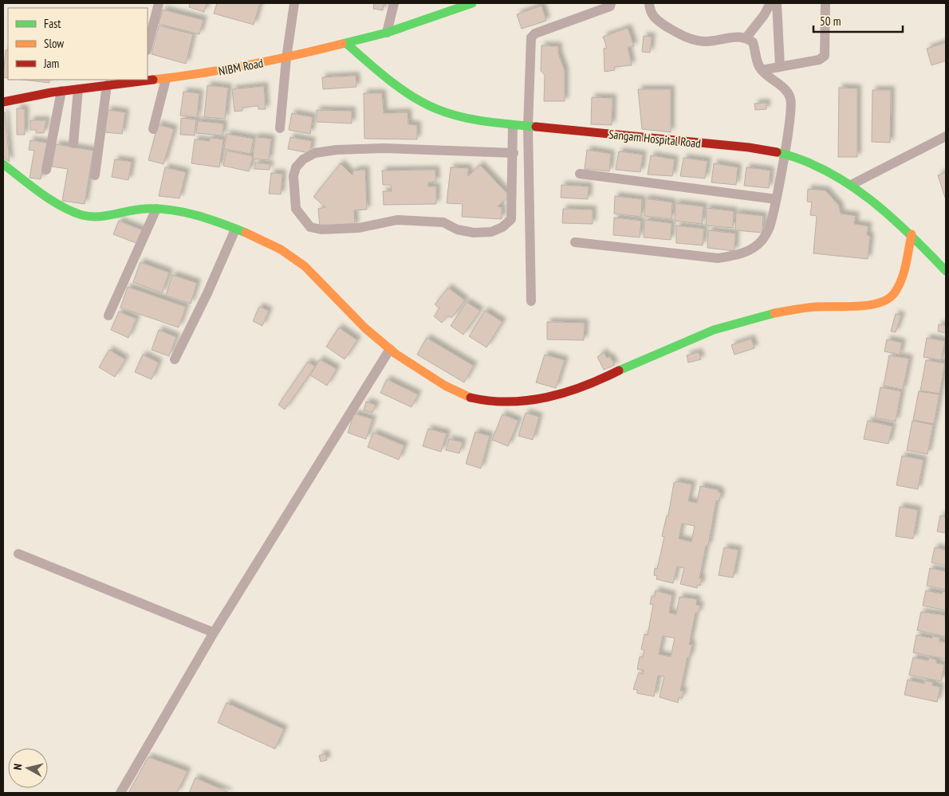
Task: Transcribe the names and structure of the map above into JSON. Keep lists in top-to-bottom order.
{
  "streets": {
    "main road": ["NIBM Road", "Sangam Hospital Road"]
  },
  "crossings": [
    ["NIBM Road", "Sangam Hospital Road"]
  ],
  "legend": ["Fast", "Slow", "Jam"],
  "scale_bar": "50 m",
  "north": "left"
}
